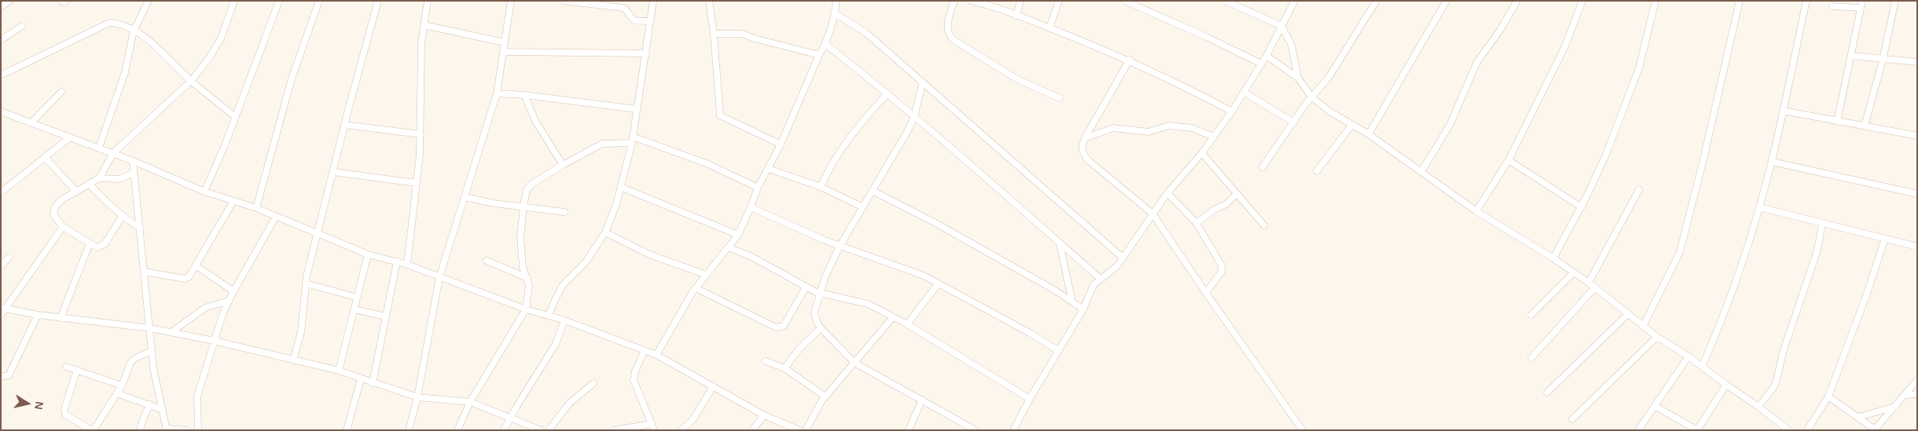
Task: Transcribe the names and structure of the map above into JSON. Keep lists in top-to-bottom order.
{
  "north": "right"
}
